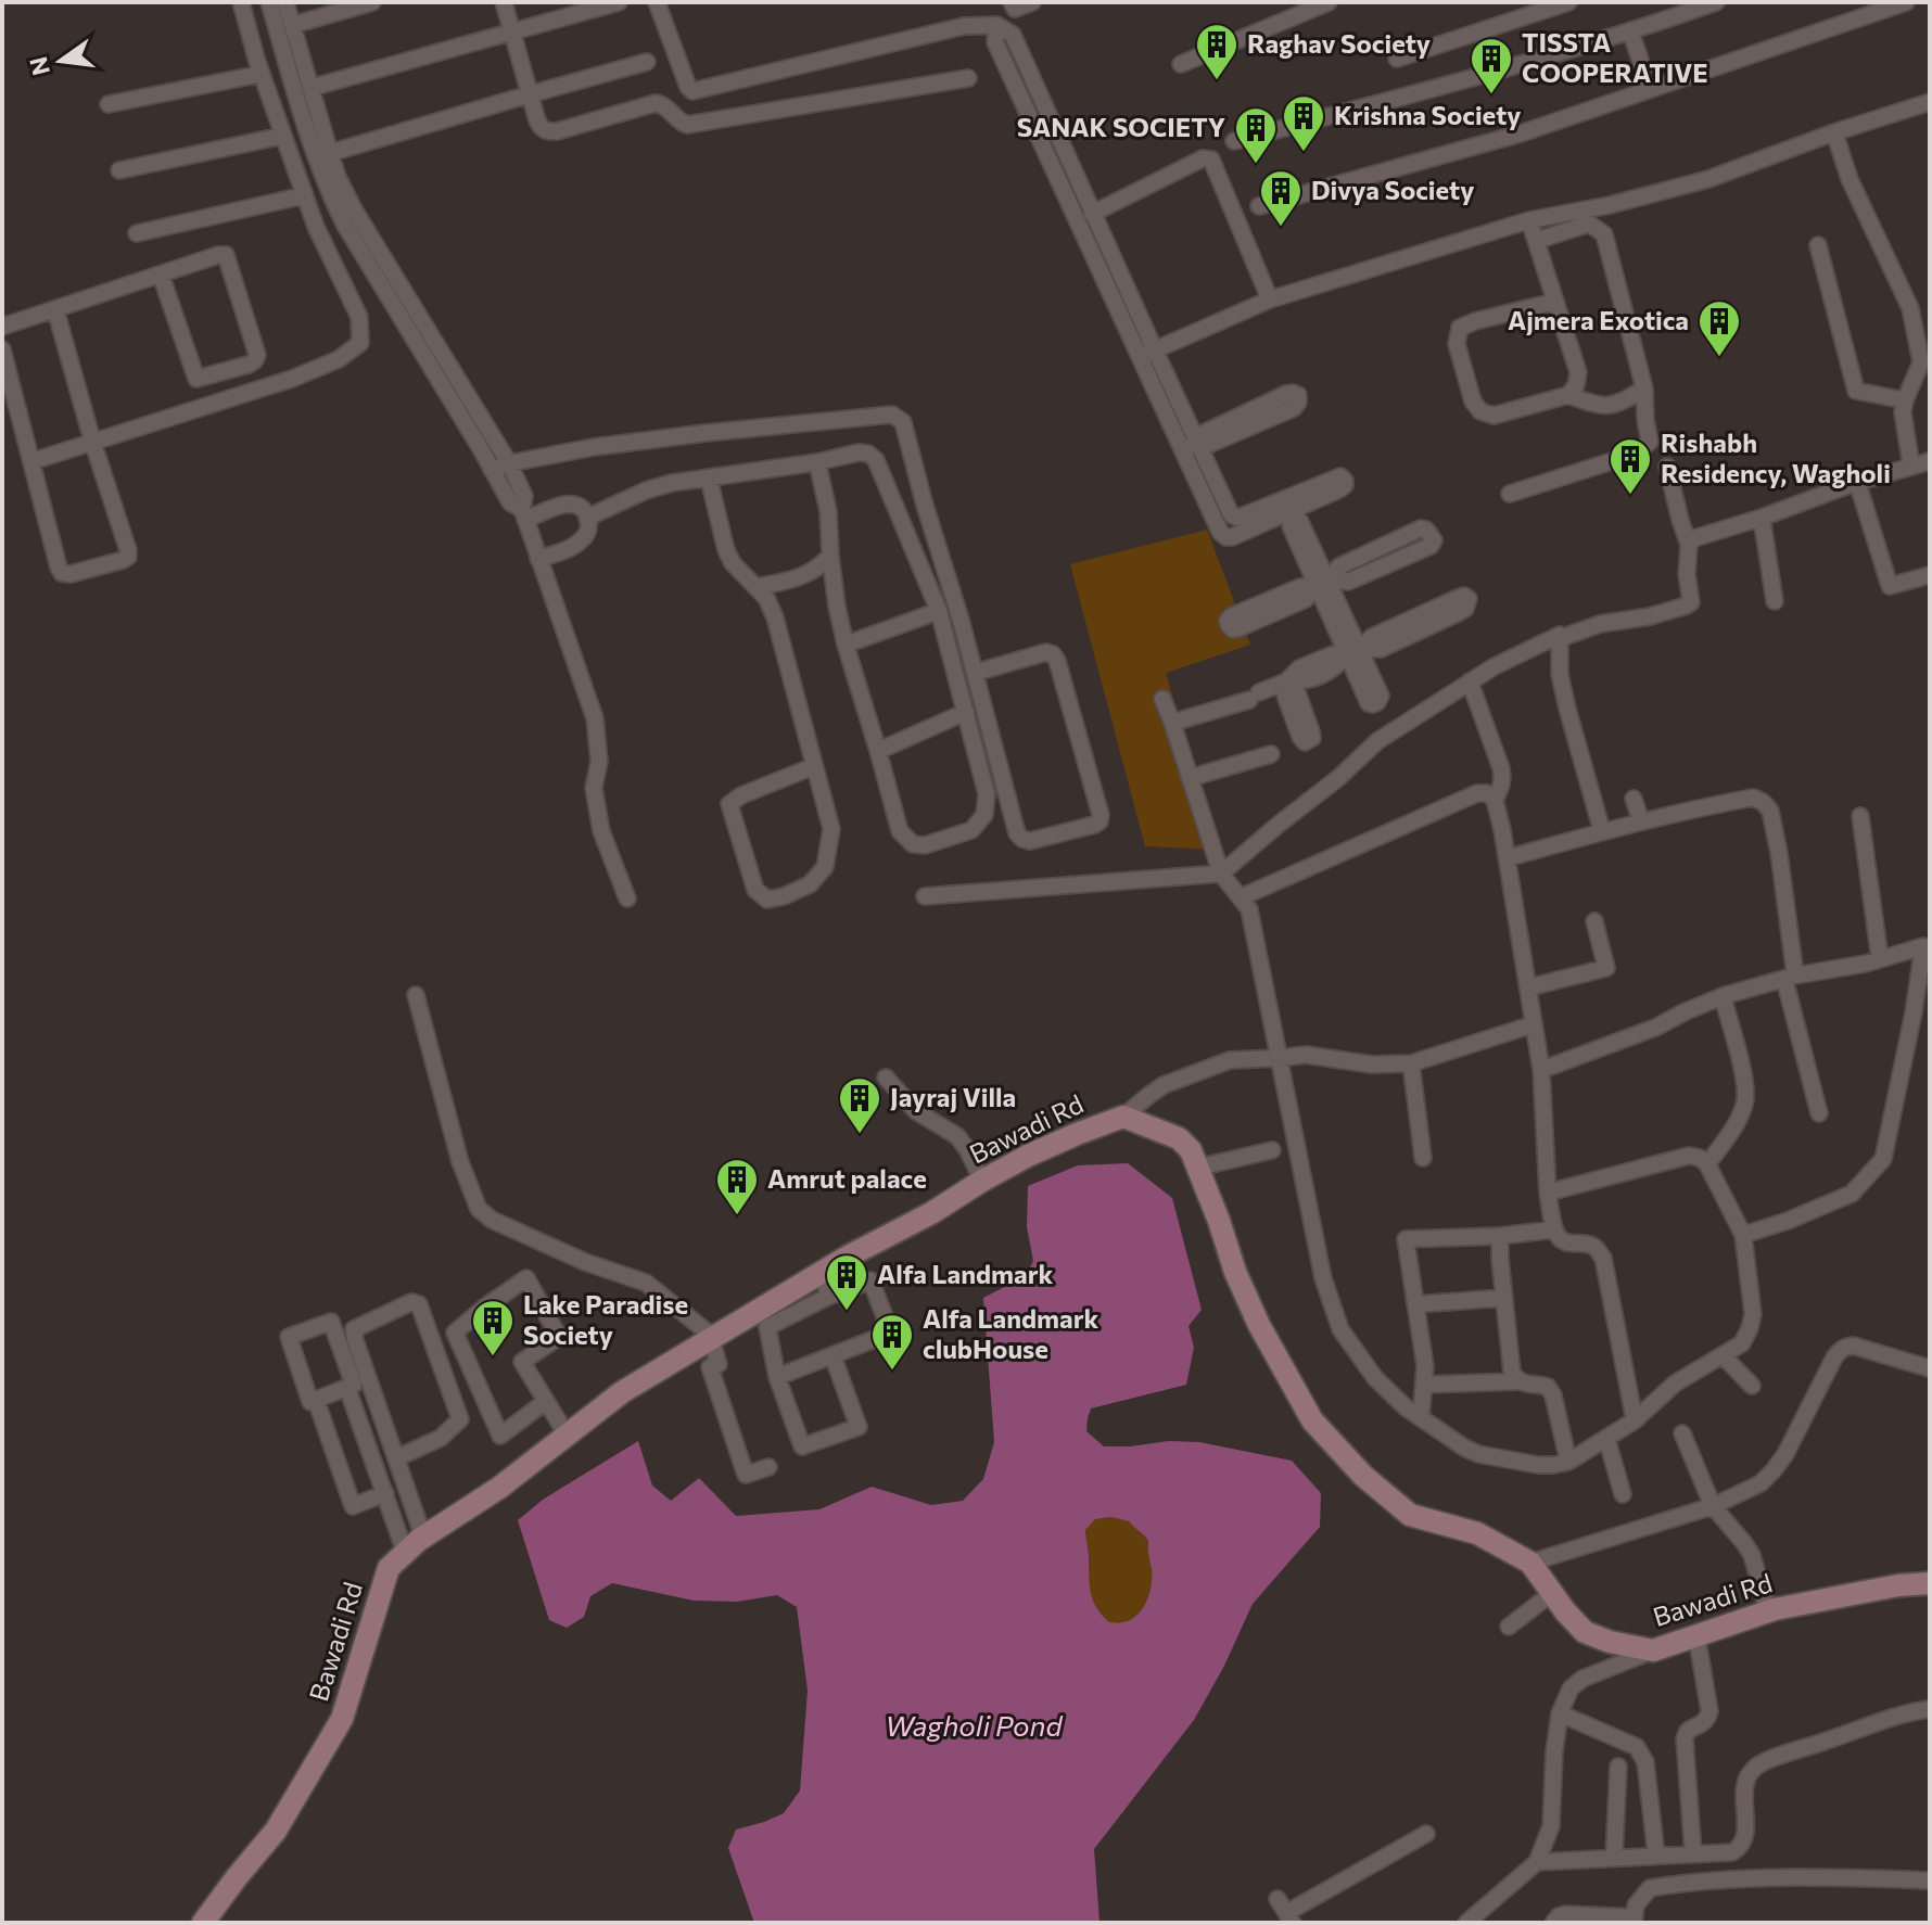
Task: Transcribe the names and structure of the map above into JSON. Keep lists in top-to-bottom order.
{
  "streets": {
    "street": ["Bawadi Rd"]
  },
  "water": ["Wagholi Pond"],
  "places": {
    "building": [
      "Raghav Society",
      "TISSTA COOPERATIVE",
      "Krishna Society",
      "SANAK SOCIETY",
      "Divya Society",
      "Ajmera Exotica",
      "Rishabh Residency, Wagholi",
      "Jayraj Villa",
      "Amrut palace",
      "Alfa Landmark",
      "Lake Paradise Society",
      "Alfa Landmark clubHouse"
    ]
  },
  "north": "left"
}
